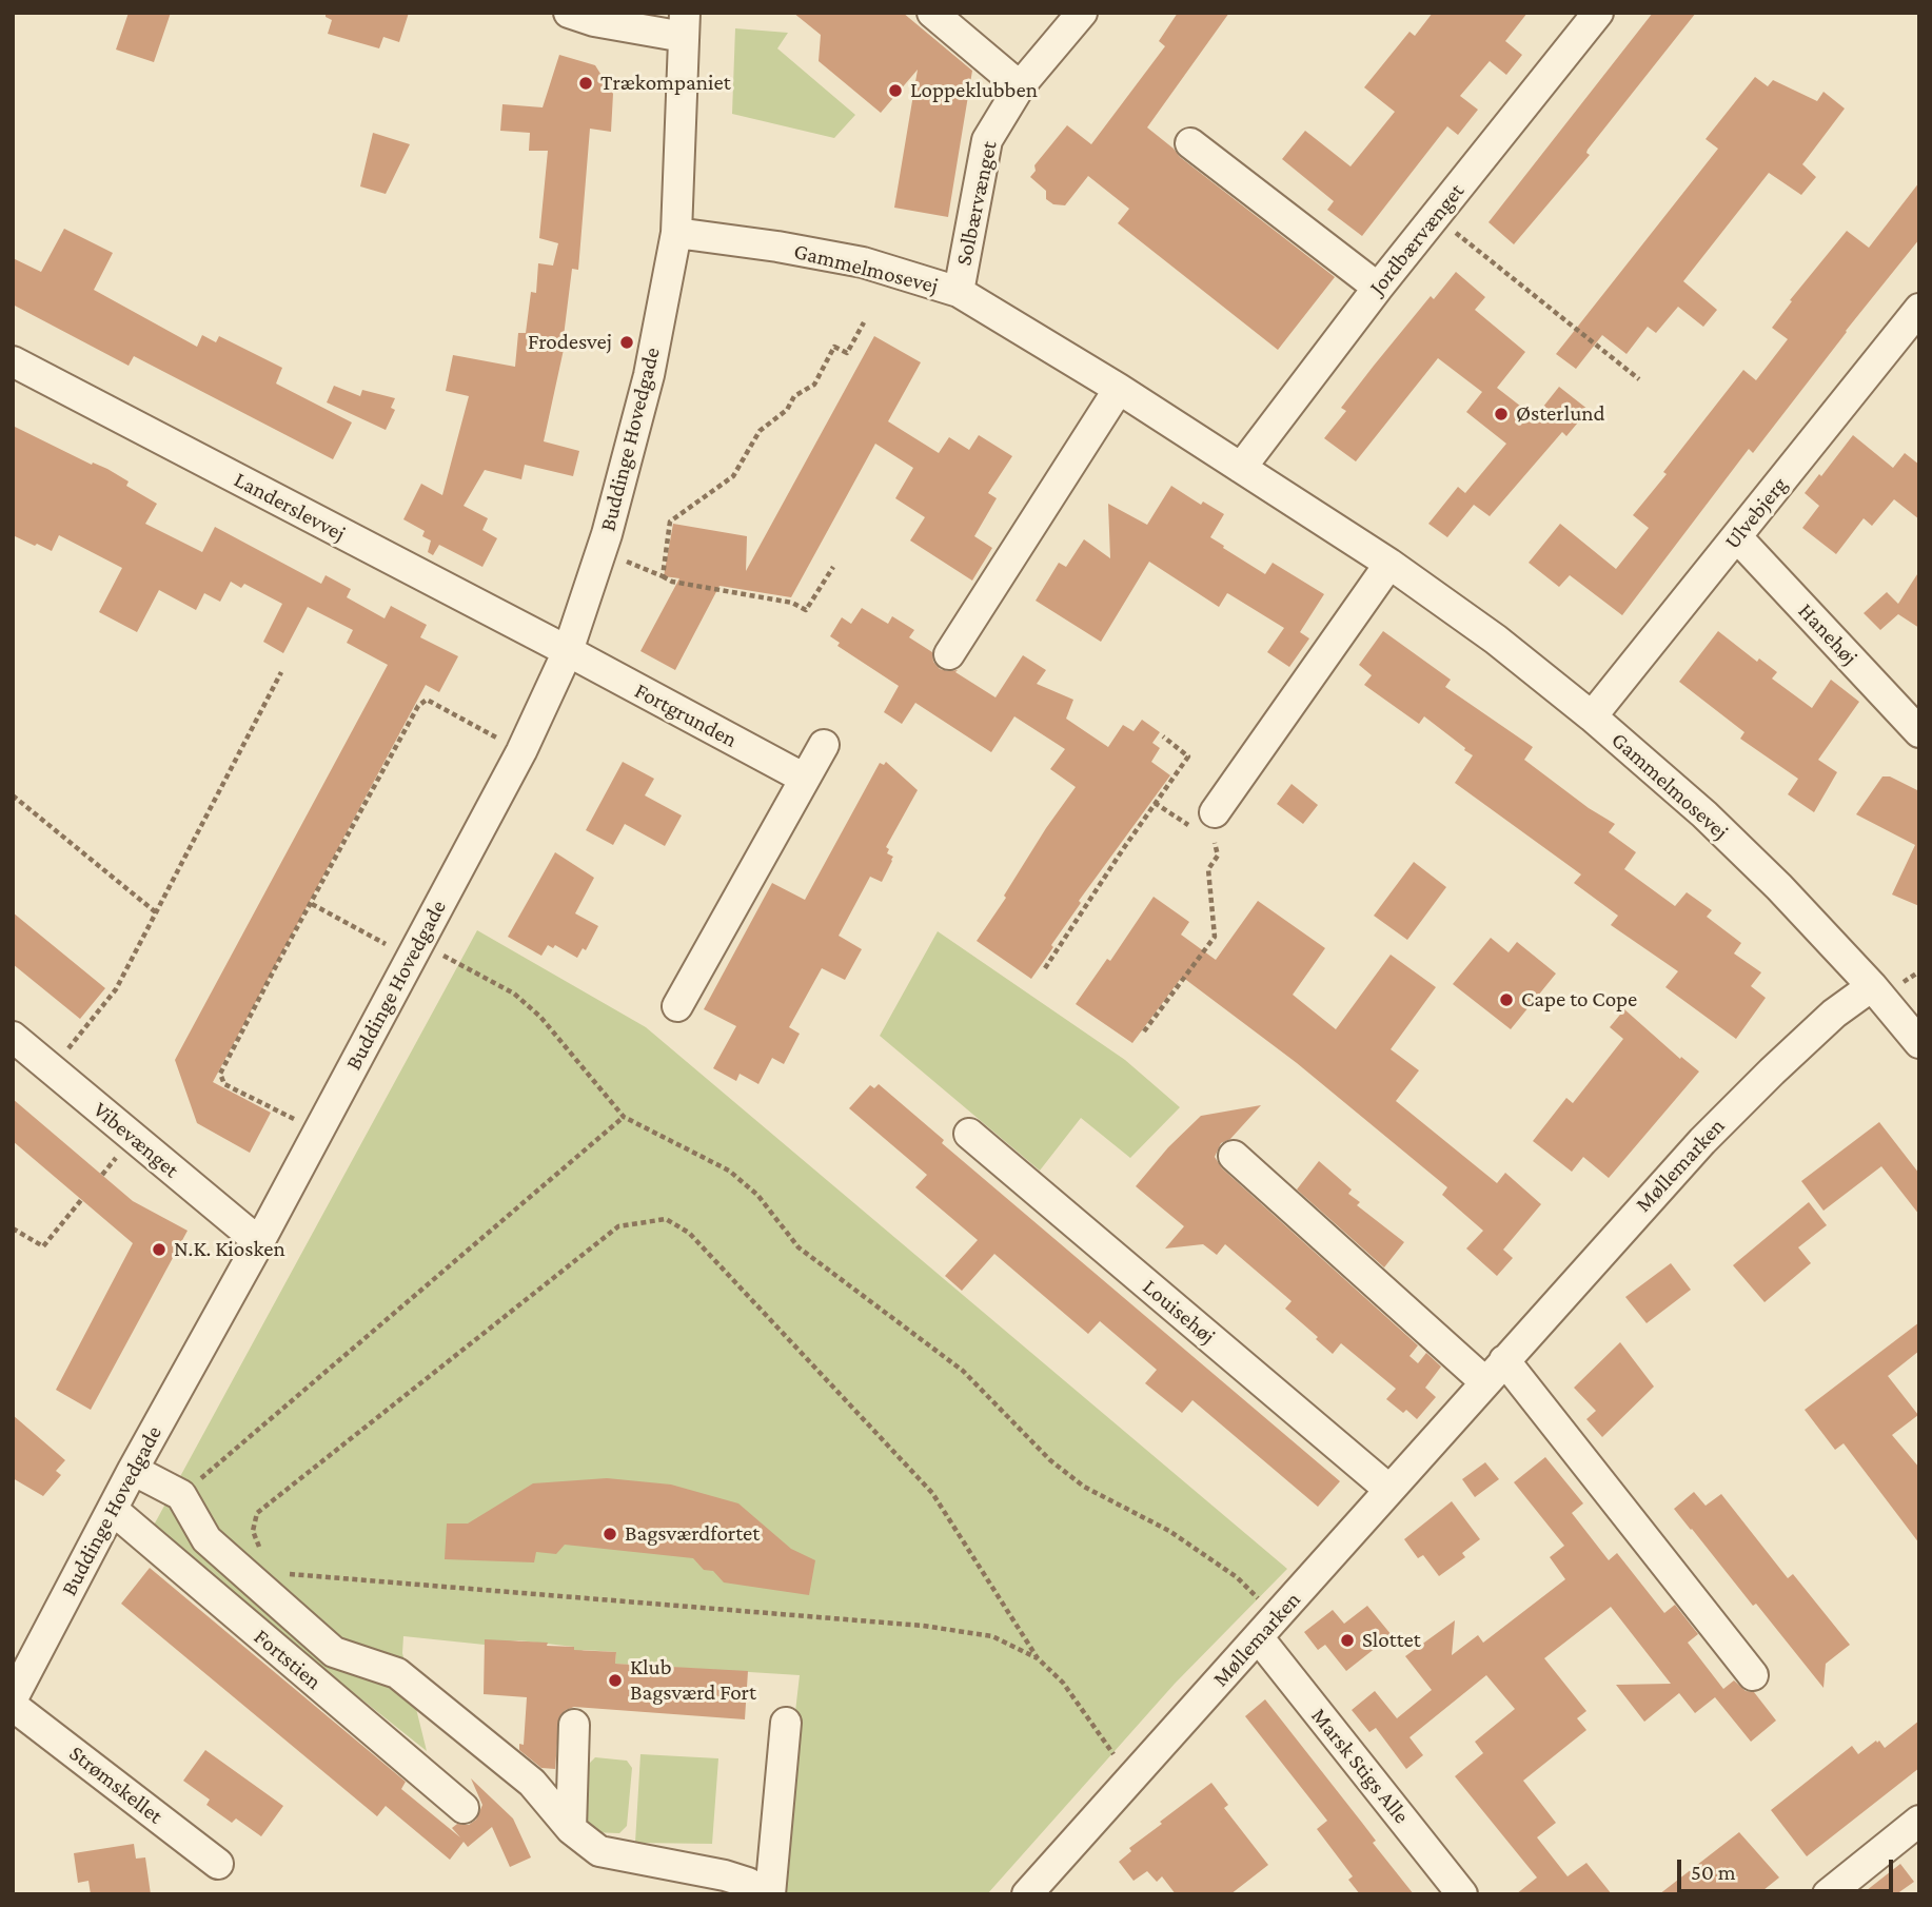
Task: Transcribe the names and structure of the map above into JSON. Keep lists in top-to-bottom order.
{
  "streets": {
    "street": [
      "Solbærvænget",
      "Jordbærvænget",
      "Gammelmosevej",
      "Buddinge Hovedgade",
      "Landerslevvej",
      "Ulvebjerg",
      "Hanehøj",
      "Fortgrunden",
      "Vibevænget",
      "Møllemarken",
      "Louisehøj",
      "Fortstien",
      "Marsk Stigs Alle",
      "Strømskellet"
    ]
  },
  "crossings": [
    ["Solbærvænget", "Gammelmosevej"],
    ["Jordbærvænget", "Gammelmosevej"],
    ["Gammelmosevej", "Buddinge Hovedgade"],
    ["Gammelmosevej", "Ulvebjerg"],
    ["Gammelmosevej", "Møllemarken"],
    ["Buddinge Hovedgade", "Landerslevvej"],
    ["Buddinge Hovedgade", "Fortgrunden"],
    ["Buddinge Hovedgade", "Vibevænget"],
    ["Buddinge Hovedgade", "Fortstien"],
    ["Landerslevvej", "Fortgrunden"],
    ["Ulvebjerg", "Hanehøj"],
    ["Møllemarken", "Louisehøj"],
    ["Møllemarken", "Marsk Stigs Alle"]
  ],
  "places": [
    "Trækompaniet",
    "Loppeklubben",
    "Frodesvej",
    "Østerlund",
    "Cape to Cope",
    "N.K. Kiosken",
    "Bagsværdfortet",
    "Slottet",
    "Klub Bagsværd Fort"
  ],
  "scale_bar": "50 m"
}
